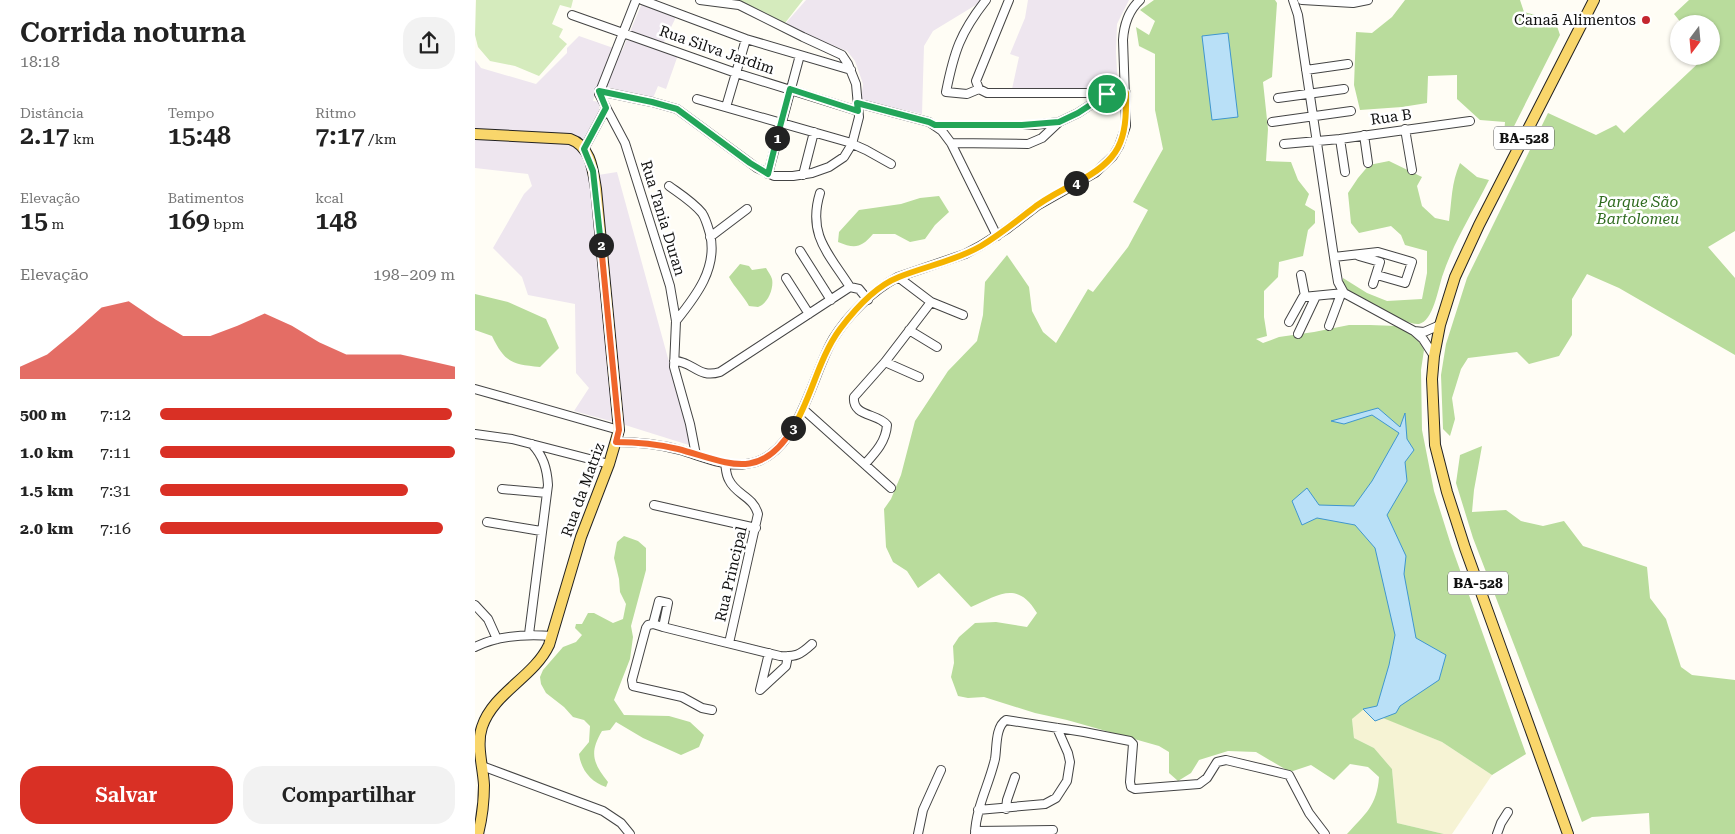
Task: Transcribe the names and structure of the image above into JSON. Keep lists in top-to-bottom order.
{
  "streets": {
    "main road": ["BA-528", "Rua da Matriz"],
    "street": [
      "Rua Silva Jardim",
      "Rua B",
      "Rua Tania Duran",
      "Rua Principal"
    ]
  },
  "crossings": [
    ["Rua Tania Duran", "Rua da Matriz"],
    ["Rua da Matriz", "Rua Principal"]
  ],
  "parks": ["Parque São Bartolomeu"],
  "places": ["Canaã Alimentos"],
  "north": "bottom",
  "page": {
    "heading": ["Corrida noturna", "18:18"],
    "stats": [
      ["Distância", "2.17 km"],
      ["Tempo", "15:48"],
      ["Ritmo", "7:17 /km"],
      ["Elevação", "15 m"],
      ["Batimentos", "169 bpm"],
      ["kcal", "148"]
    ],
    "pins": [
      "1",
      "4",
      "2",
      "3"
    ],
    "chart": ["Elevação", "198–209 m"],
    "list": [
      {
        "name": "500 m",
        "note": "7:12"
      },
      {
        "name": "1.0 km",
        "note": "7:11"
      },
      {
        "name": "1.5 km",
        "note": "7:31"
      },
      {
        "name": "2.0 km",
        "note": "7:16"
      }
    ],
    "buttons": ["Salvar", "Compartilhar"]
  }
}
